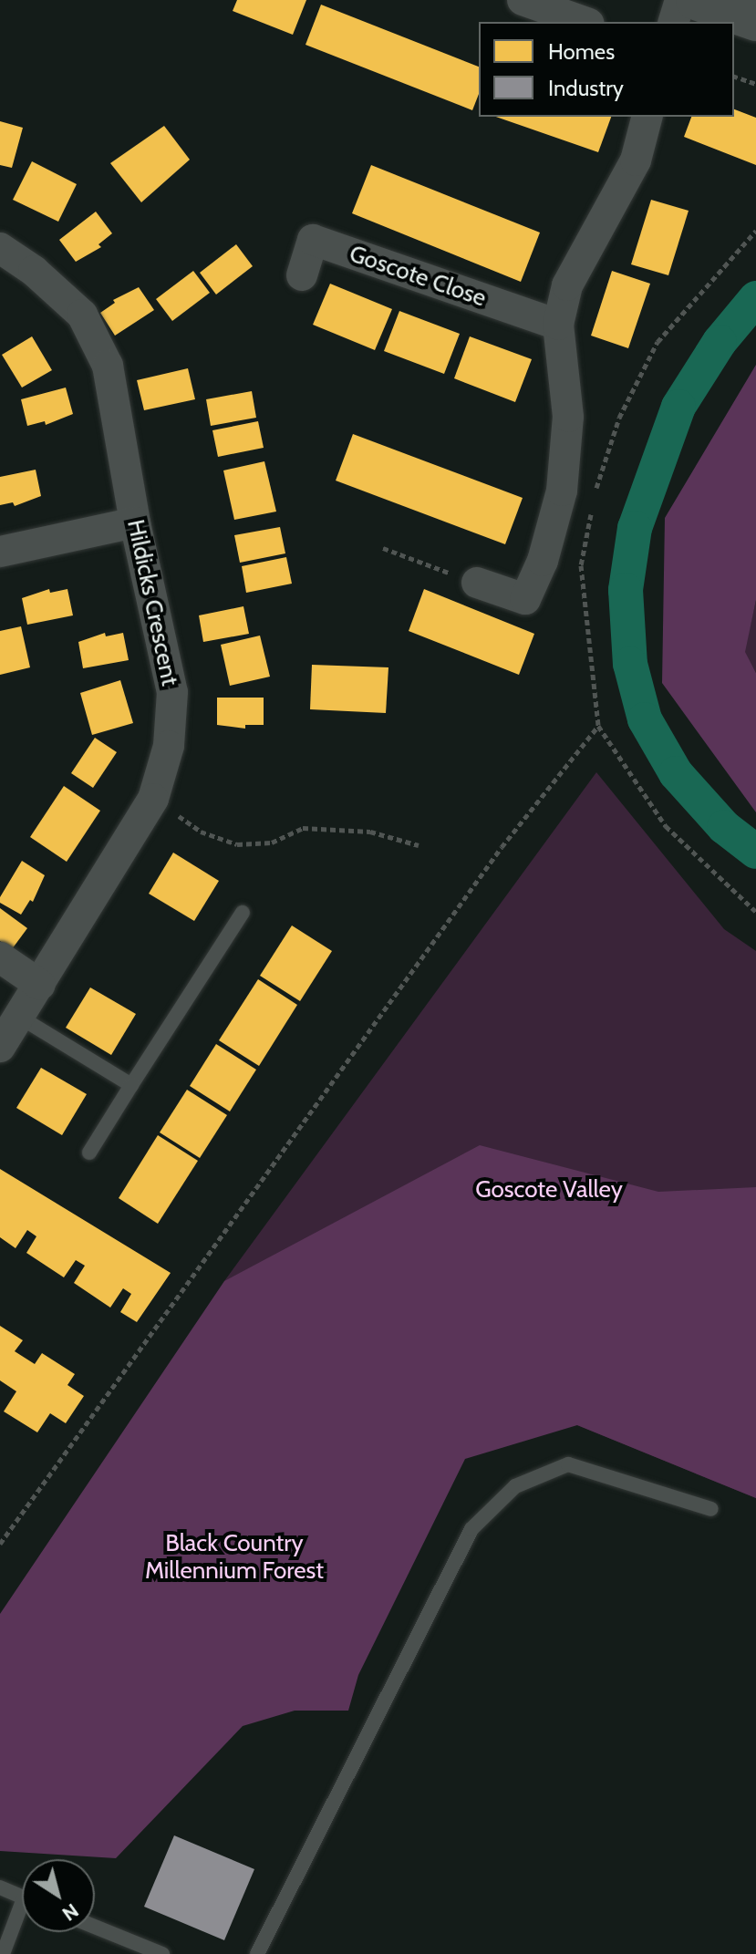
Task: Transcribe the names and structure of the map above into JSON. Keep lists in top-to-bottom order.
{
  "streets": {
    "street": ["Goscote Close", "Hildicks Crescent"]
  },
  "parks": ["Goscote Valley", "Black Country Millennium Forest"],
  "legend": ["Homes", "Industry"],
  "north": "bottom right"
}
